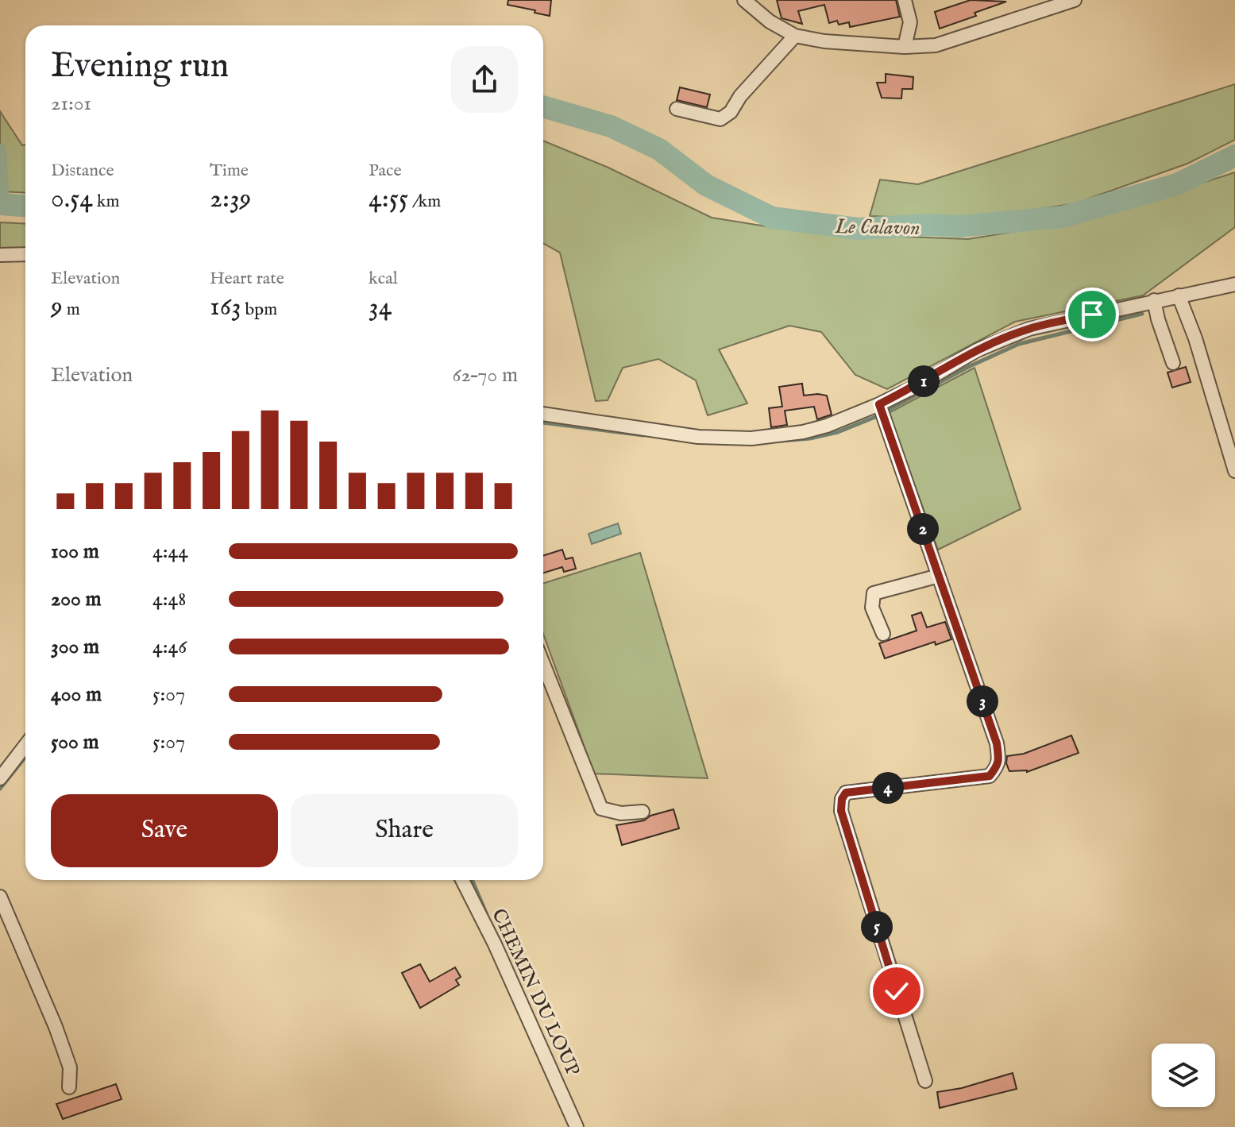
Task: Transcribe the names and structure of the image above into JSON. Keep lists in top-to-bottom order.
{
  "streets": {
    "street": ["CHEMIN DU LOUP"]
  },
  "water": ["Le Calavon"],
  "page": {
    "heading": ["Evening run", "21:01"],
    "stats": [
      ["Distance", "0.54 km"],
      ["Time", "2:39"],
      ["Pace", "4:55 /km"],
      ["Elevation", "9 m"],
      ["Heart rate", "163 bpm"],
      ["kcal", "34"]
    ],
    "chart": ["Elevation", "62–70 m"],
    "pins": [
      "1",
      "2",
      "3",
      "4",
      "5"
    ],
    "list": [
      {
        "name": "100 m",
        "note": "4:44"
      },
      {
        "name": "200 m",
        "note": "4:48"
      },
      {
        "name": "300 m",
        "note": "4:46"
      },
      {
        "name": "400 m",
        "note": "5:07"
      },
      {
        "name": "500 m",
        "note": "5:07"
      }
    ],
    "buttons": ["Save", "Share"]
  }
}
